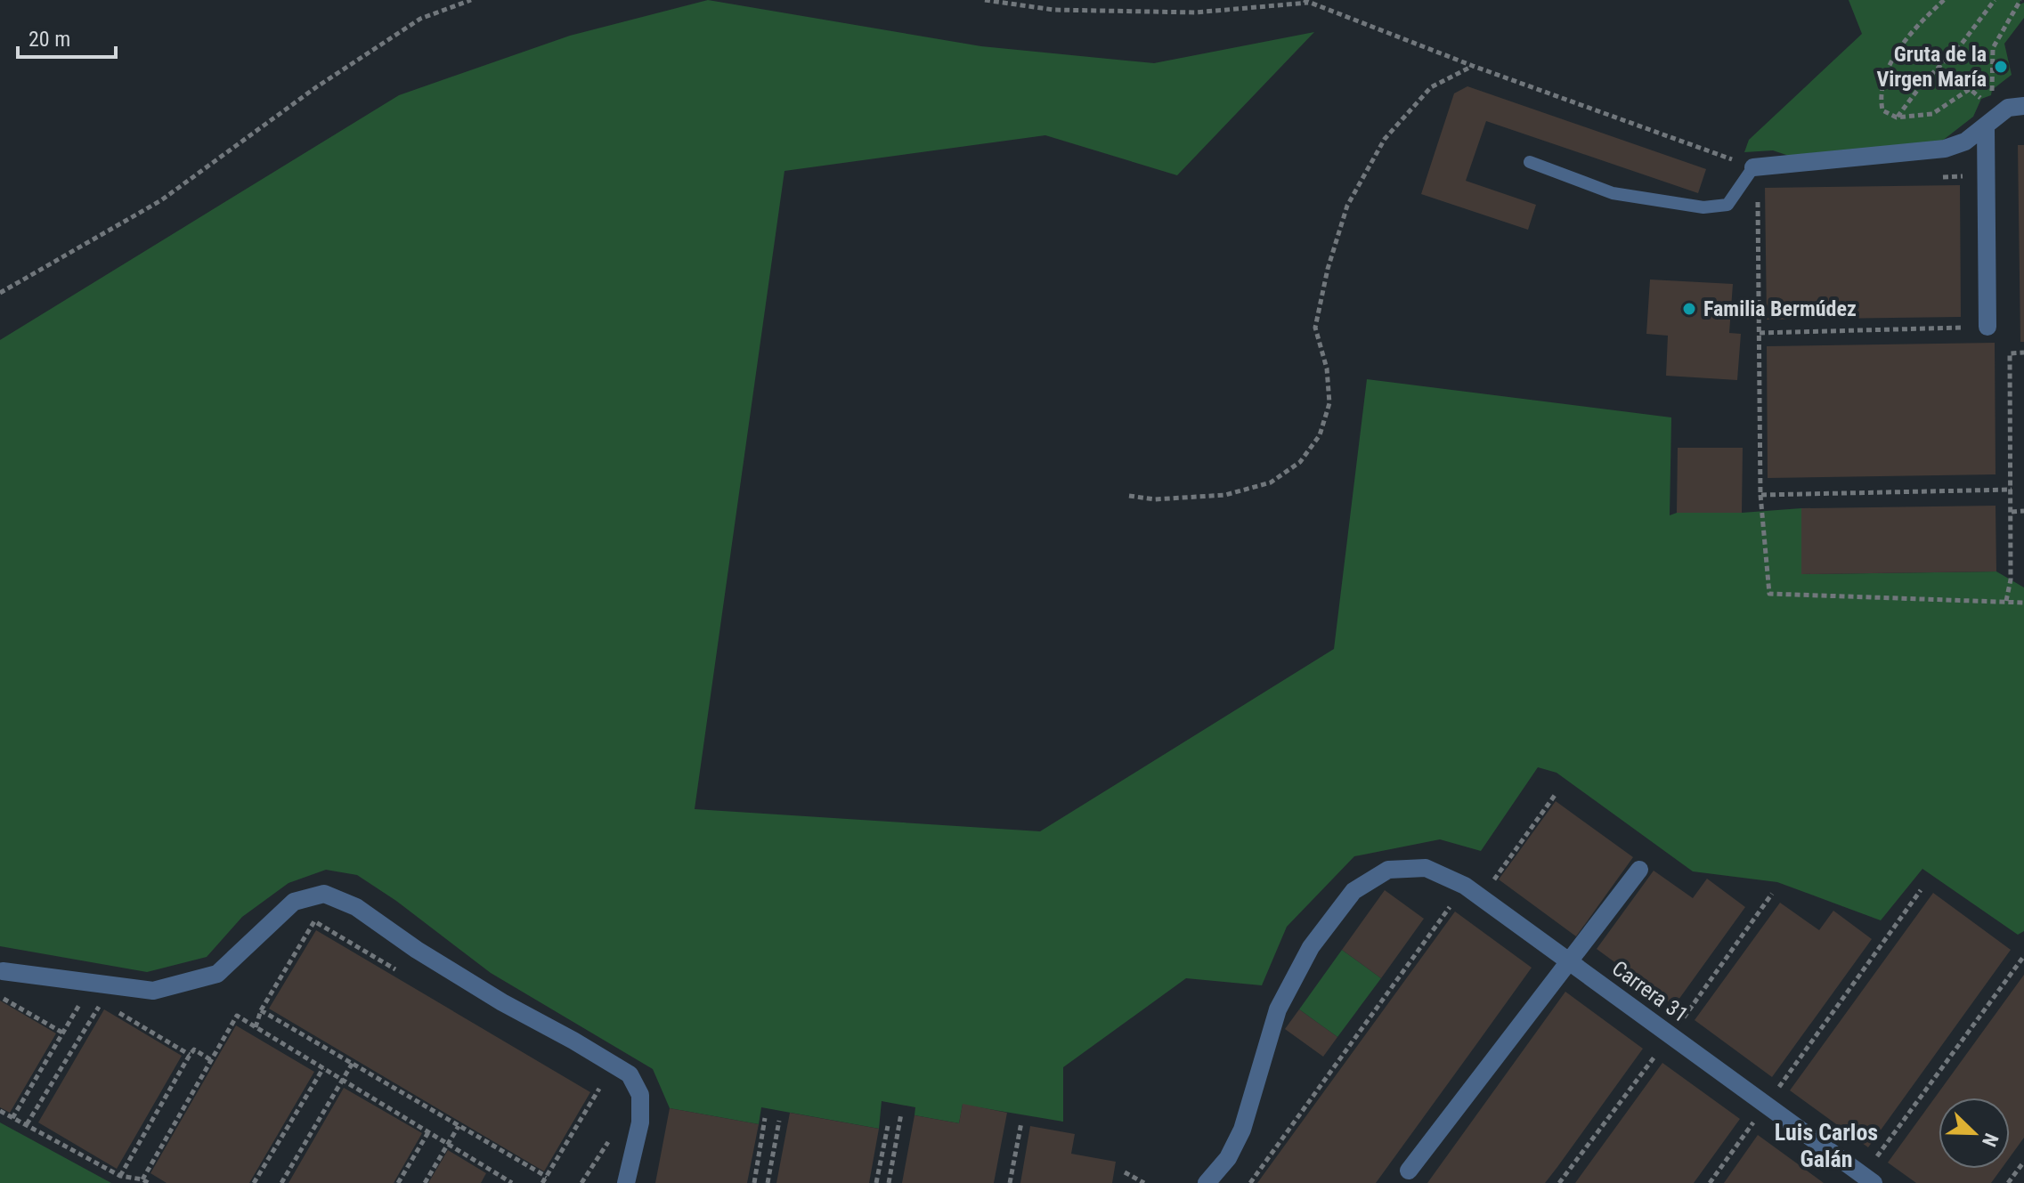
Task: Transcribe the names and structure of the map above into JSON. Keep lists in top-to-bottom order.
{
  "streets": {
    "street": ["Carrera 31"]
  },
  "districts": ["Luis Carlos Galán"],
  "places": ["Gruta de la Virgen María", "Familia Bermúdez"],
  "scale_bar": "20 m",
  "north": "bottom right"
}
